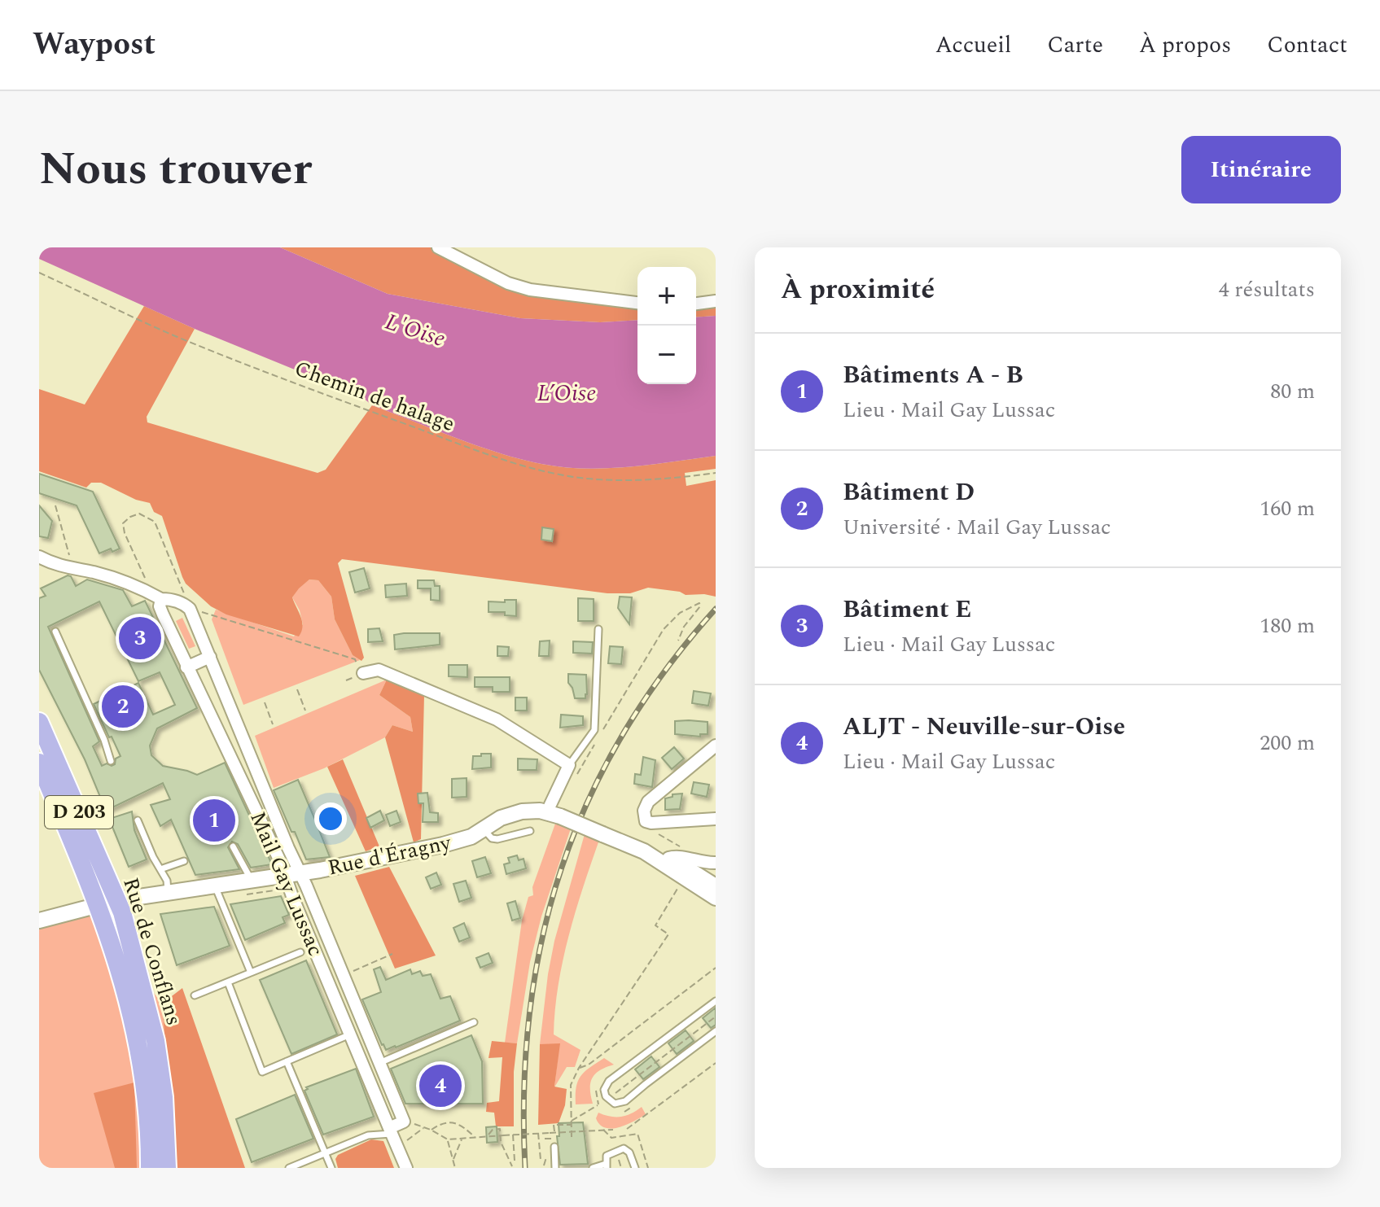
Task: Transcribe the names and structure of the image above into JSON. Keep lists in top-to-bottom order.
{
  "streets": {
    "main road": ["D 203", "Rue de Conflans"],
    "street": ["Rue d'Éragny", "Mail Gay Lussac"],
    "path": ["Chemin de halage"]
  },
  "crossings": [
    ["Rue d'Éragny", "Mail Gay Lussac"],
    ["Rue d'Éragny", "Rue de Conflans"]
  ],
  "water": ["L'Oise", "L’Oise"],
  "page": {
    "header": "Waypost",
    "nav": [
      "Accueil",
      "Carte",
      "À propos",
      "Contact"
    ],
    "title": "Nous trouver",
    "buttons": "Itinéraire",
    "heading": ["À proximité", "4 résultats"],
    "map_buttons": ["+", "−"],
    "list": [
      {
        "mark": "1",
        "name": "Bâtiments A - B",
        "note": "Lieu · Mail Gay Lussac",
        "value": "80 m"
      },
      {
        "mark": "2",
        "name": "Bâtiment D",
        "note": "Université · Mail Gay Lussac",
        "value": "160 m"
      },
      {
        "mark": "3",
        "name": "Bâtiment E",
        "note": "Lieu · Mail Gay Lussac",
        "value": "180 m"
      },
      {
        "mark": "4",
        "name": "ALJT - Neuville-sur-Oise",
        "note": "Lieu · Mail Gay Lussac",
        "value": "200 m"
      }
    ],
    "pins": [
      "3",
      "2",
      "1",
      "4"
    ]
  }
}
